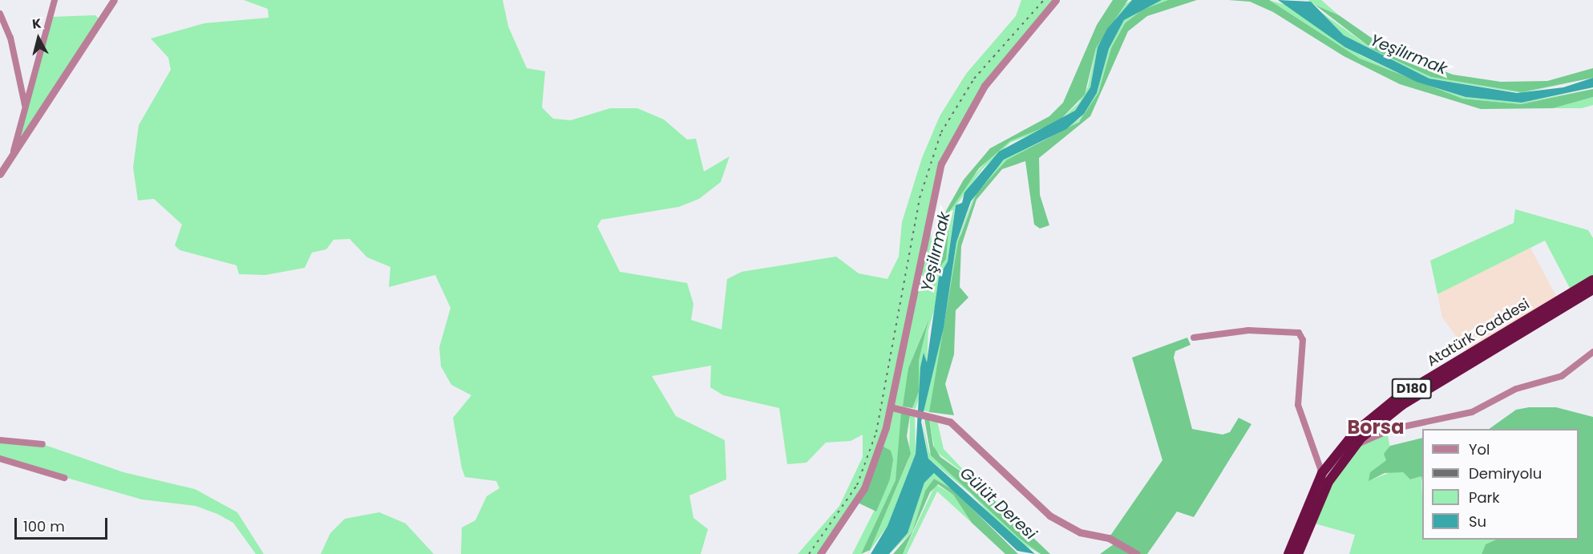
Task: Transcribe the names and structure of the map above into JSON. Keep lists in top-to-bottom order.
{
  "streets": {
    "highway": ["Atatürk Caddesi", "D180"]
  },
  "districts": ["Borsa"],
  "water": ["Yeşilırmak", "Gülüt Deresi"],
  "legend": [
    "Yol",
    "Demiryolu",
    "Park",
    "Su"
  ],
  "scale_bar": "100 m",
  "north": "top"
}
